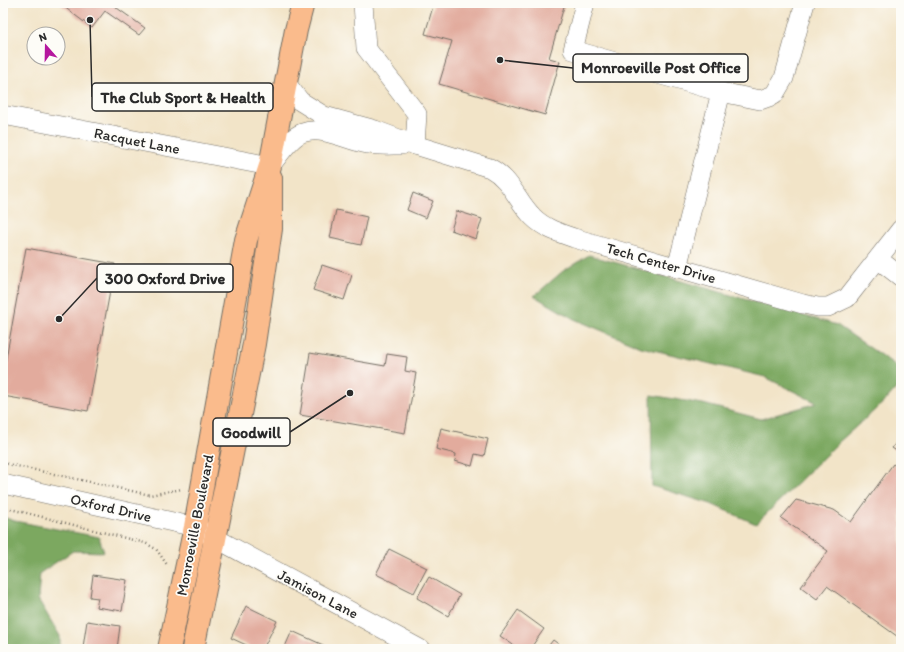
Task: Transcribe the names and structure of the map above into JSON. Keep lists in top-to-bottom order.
{
  "streets": {
    "main road": ["Monroeville Boulevard"],
    "street": [
      "Racquet Lane",
      "Tech Center Drive",
      "Oxford Drive",
      "Jamison Lane"
    ]
  },
  "crossings": [
    ["Racquet Lane", "Tech Center Drive"],
    ["Racquet Lane", "Monroeville Boulevard"],
    ["Tech Center Drive", "Monroeville Boulevard"],
    ["Oxford Drive", "Monroeville Boulevard"],
    ["Oxford Drive", "Jamison Lane"],
    ["Monroeville Boulevard", "Jamison Lane"]
  ],
  "places": [
    "The Club Sport & Health",
    "Monroeville Post Office",
    "300 Oxford Drive",
    "Goodwill"
  ],
  "north": "top"
}
